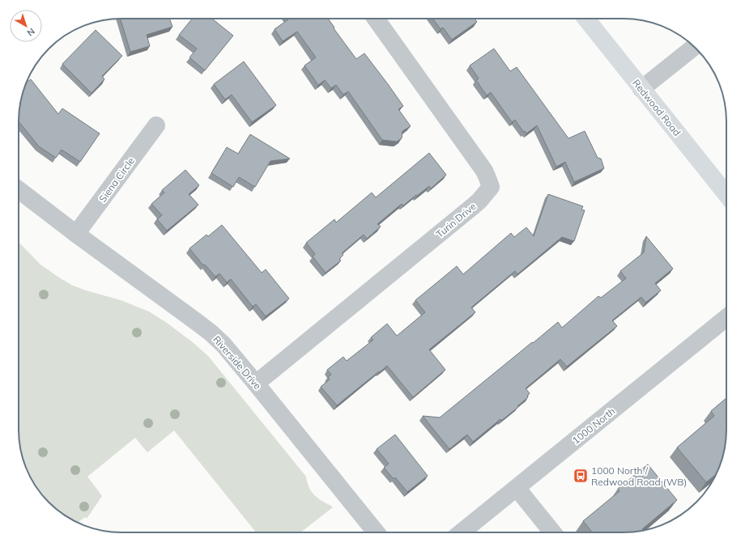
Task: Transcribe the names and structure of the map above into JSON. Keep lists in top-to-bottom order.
{
  "streets": {
    "main road": ["Redwood Road"],
    "street": [
      "Siena Circle",
      "Turin Drive",
      "Riverside Drive",
      "1000 North"
    ]
  },
  "crossings": [
    ["Siena Circle", "Riverside Drive"],
    ["Turin Drive", "Riverside Drive"]
  ],
  "places": {
    "bus stop": ["1000 North / Redwood Road (WB)"]
  },
  "north": "bottom right"
}
